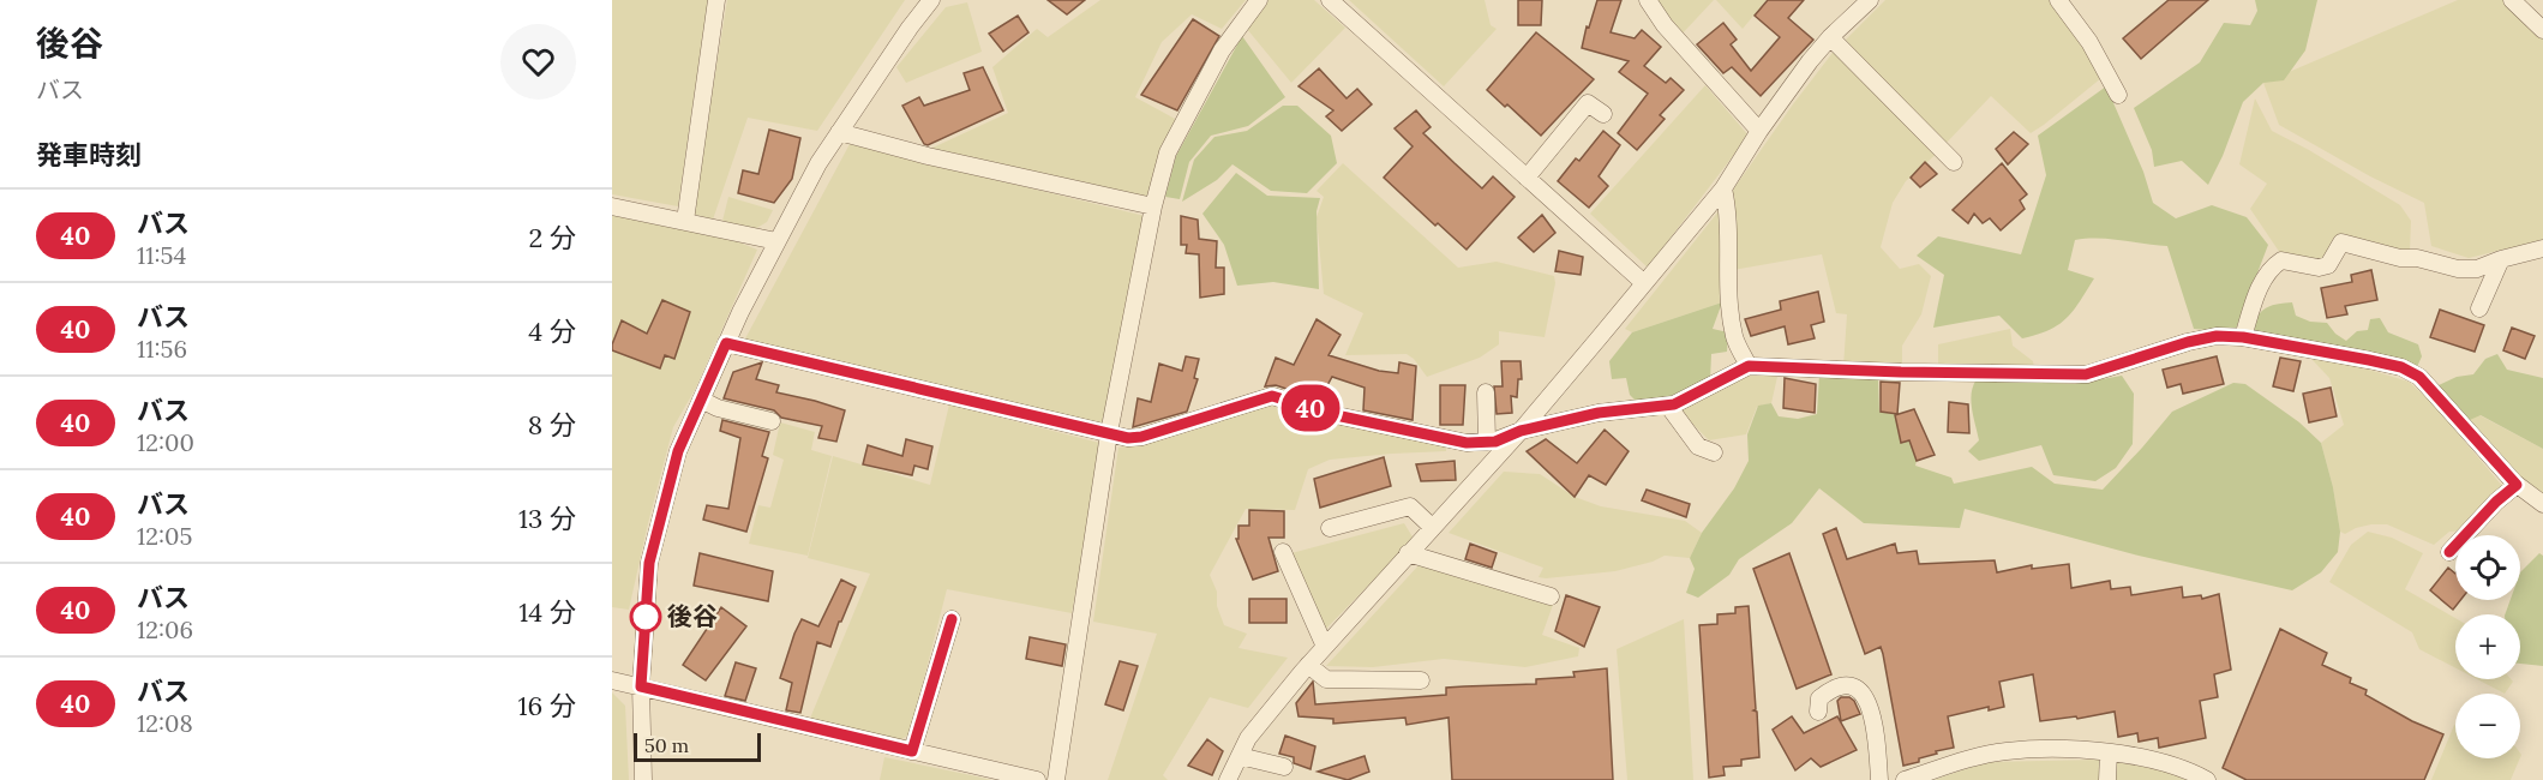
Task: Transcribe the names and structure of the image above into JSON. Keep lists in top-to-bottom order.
{
  "places": ["後谷"],
  "lines": ["bus line 40"],
  "scale_bar": "50 m",
  "page": {
    "heading": [
      ["後谷", "バス"],
      "発車時刻"
    ],
    "on_map": "40",
    "list": [
      {
        "mark": "40",
        "name": "バス",
        "note": "11:54",
        "value": "2 分"
      },
      {
        "mark": "40",
        "name": "バス",
        "note": "11:56",
        "value": "4 分"
      },
      {
        "mark": "40",
        "name": "バス",
        "note": "12:00",
        "value": "8 分"
      },
      {
        "mark": "40",
        "name": "バス",
        "note": "12:05",
        "value": "13 分"
      },
      {
        "mark": "40",
        "name": "バス",
        "note": "12:06",
        "value": "14 分"
      },
      {
        "mark": "40",
        "name": "バス",
        "note": "12:08",
        "value": "16 分"
      }
    ],
    "map_buttons": ["+", "−"],
    "scale": "50 m"
  }
}
